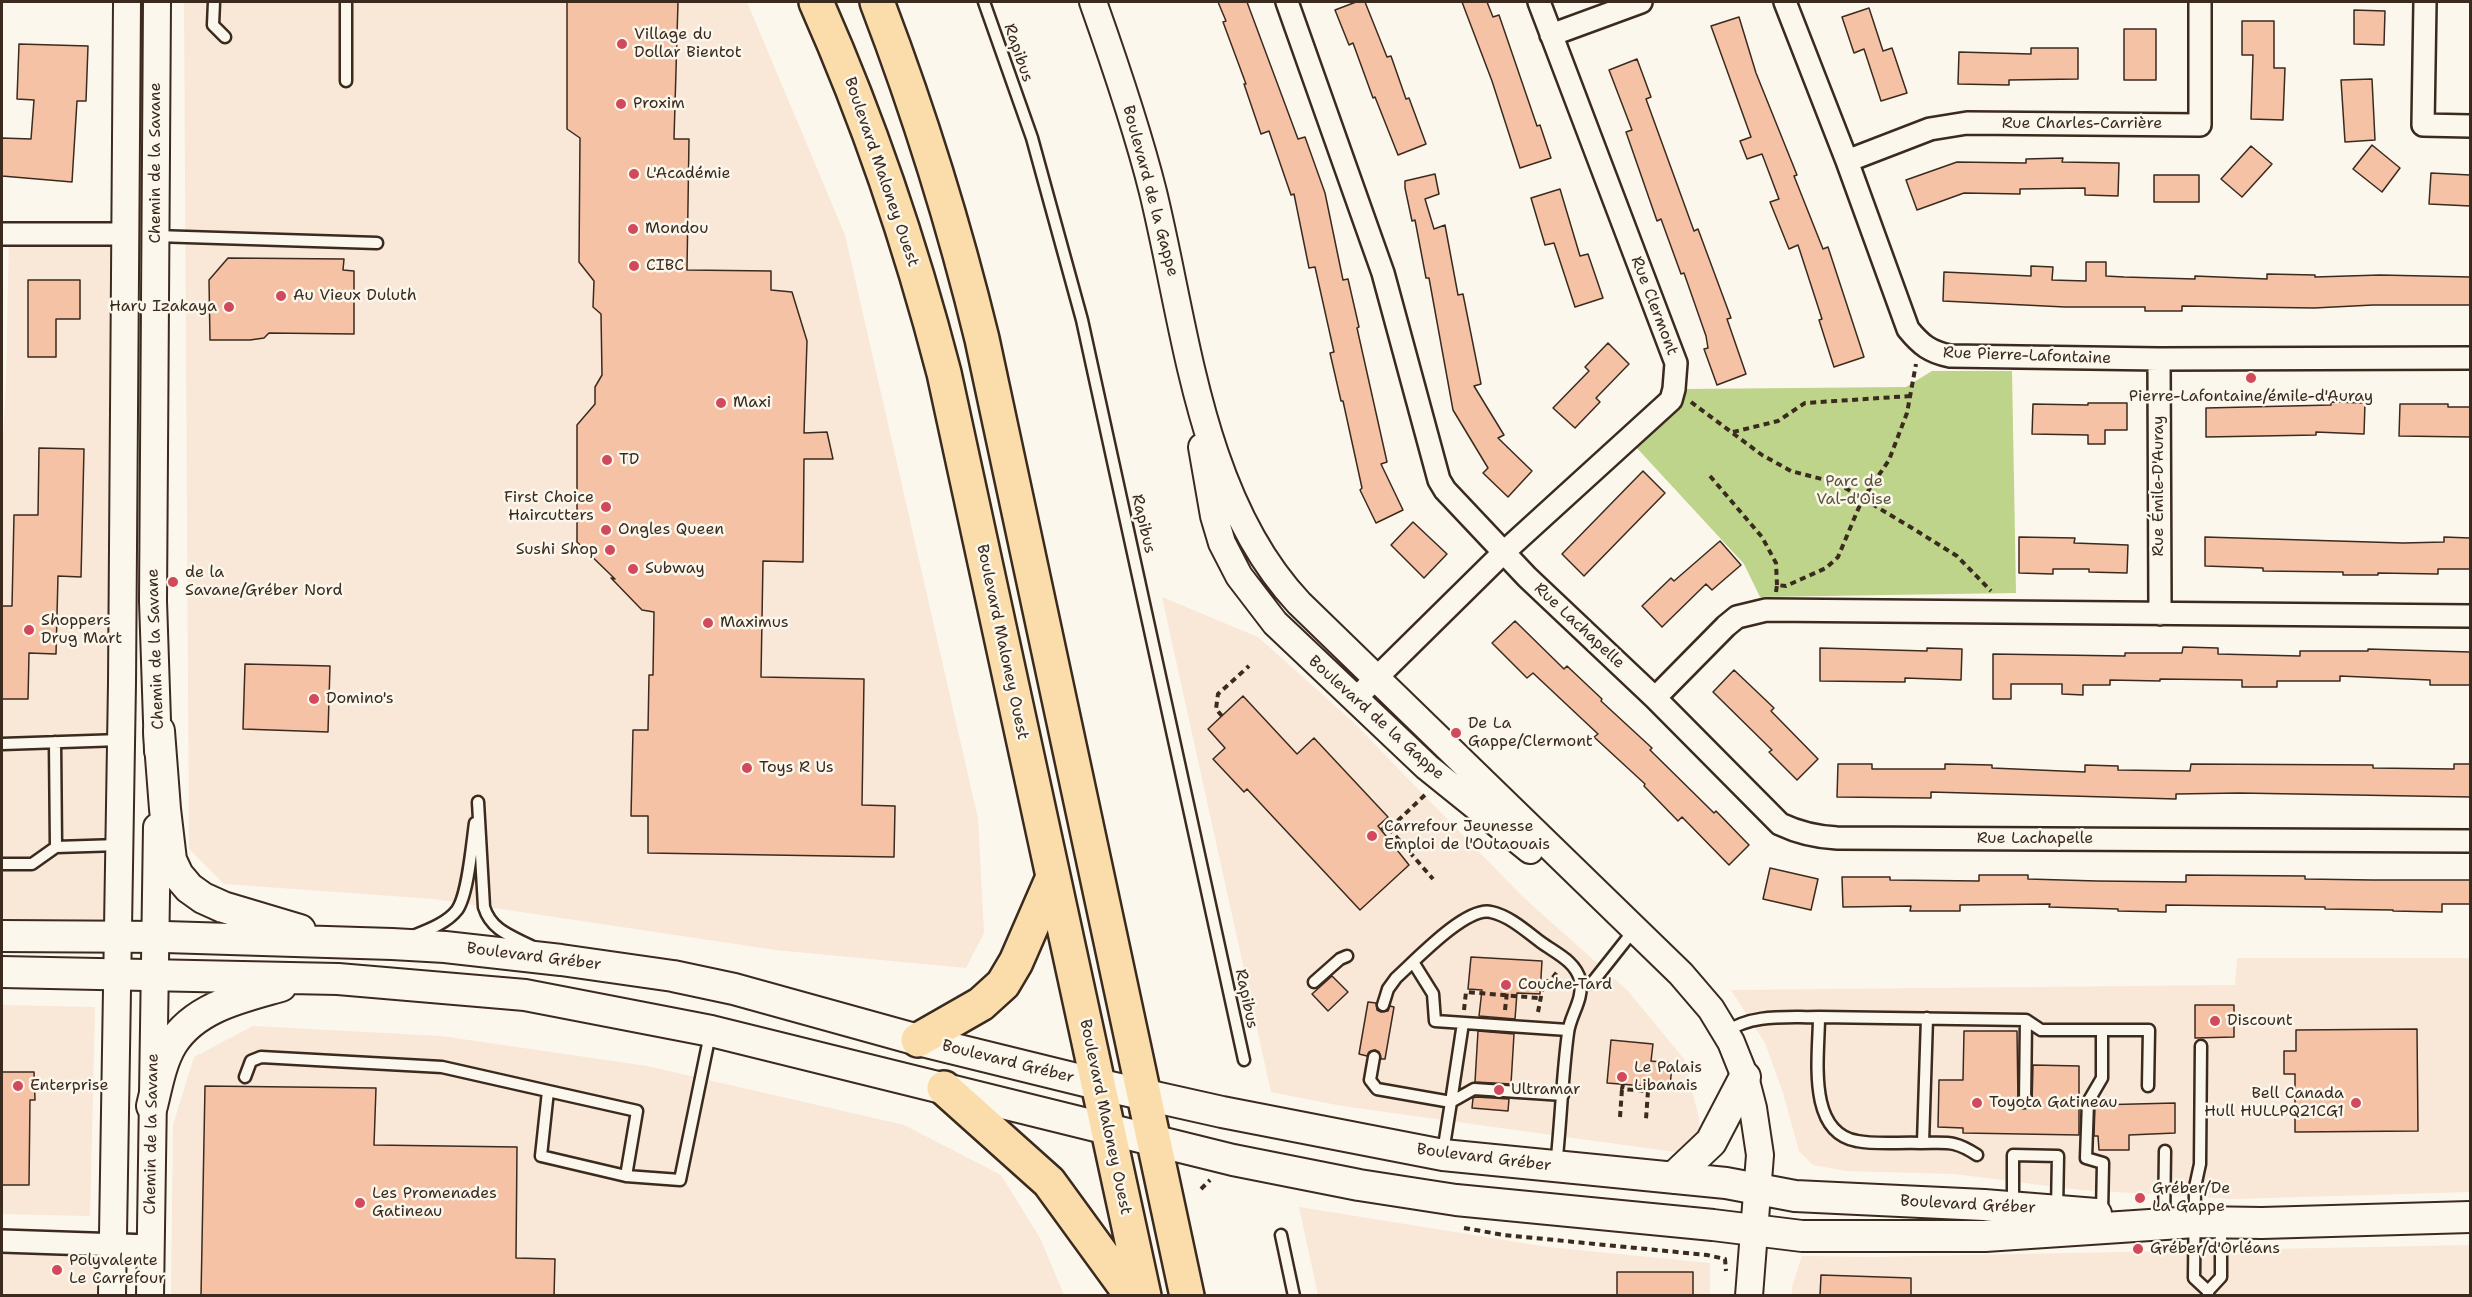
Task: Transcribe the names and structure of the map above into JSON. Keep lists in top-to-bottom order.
{
  "streets": {
    "main road": ["Boulevard Maloney Ouest", "Boulevard Gréber"],
    "street": [
      "Rue Charles-Carrière",
      "Chemin de la Savane",
      "Boulevard de la Gappe",
      "Rue Clermont",
      "Rue Pierre-Lafontaine",
      "Rue Émile-D'Auray",
      "Rue Lachapelle"
    ],
    "lane": ["Rapibus"]
  },
  "crossings": [
    ["Rue Charles-Carrière", "Rue Pierre-Lafontaine"],
    ["Chemin de la Savane", "Boulevard Gréber"],
    ["Boulevard Maloney Ouest", "Boulevard Gréber"],
    ["Boulevard de la Gappe", "Boulevard Gréber"],
    ["Rue Pierre-Lafontaine", "Rue Émile-D'Auray"]
  ],
  "parks": ["Parc de Val-d'Oise"],
  "places": [
    "Village du Dollar Bientot",
    "Proxim",
    "L'Académie",
    "Mondou",
    "CIBC",
    "Au Vieux Duluth",
    "Haru Izakaya",
    "Pierre-Lafontaine/émile-d'Auray",
    "Maxi",
    "TD",
    "First Choice Haircutters",
    "Ongles Queen",
    "Sushi Shop",
    "Subway",
    "de la Savane/Gréber Nord",
    "Maximus",
    "Shoppers Drug Mart",
    "Domino's",
    "De La Gappe/Clermont",
    "Toys R Us",
    "Carrefour Jeunesse Emploi de l'Outaouais",
    "Couche-Tard",
    "Discount",
    "Le Palais Libanais",
    "Enterprise",
    "Ultramar",
    "Toyota Gatineau",
    "Bell Canada Hull HULLPQ21CG1",
    "Gréber/De La Gappe",
    "Les Promenades Gatineau",
    "Gréber/d'Orléans",
    "Polyvalente Le Carrefour"
  ]
}
